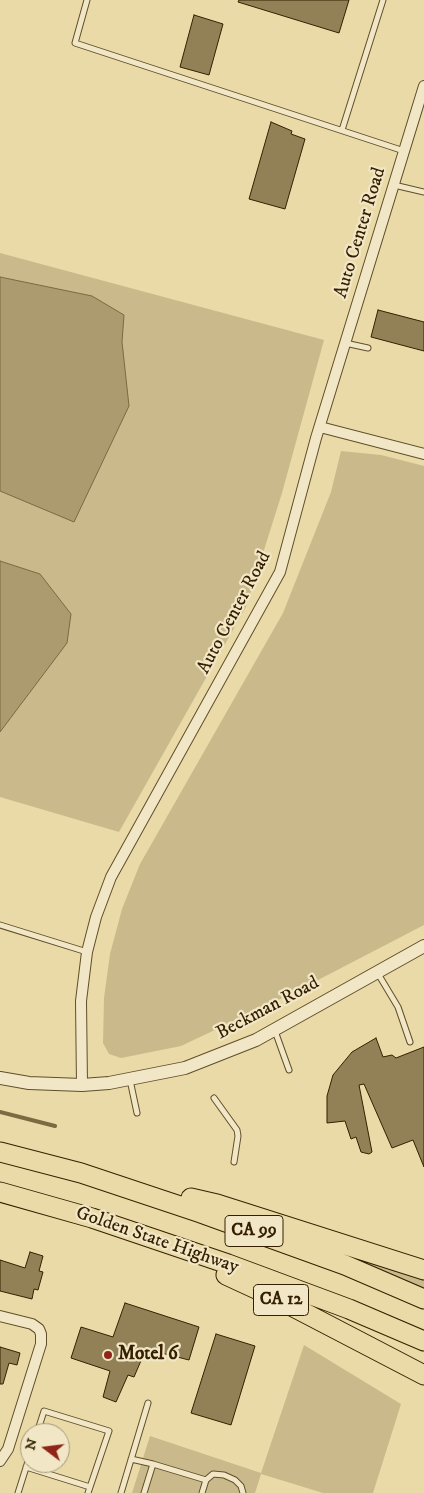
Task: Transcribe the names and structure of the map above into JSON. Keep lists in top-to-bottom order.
{
  "streets": {
    "highway": ["CA 99", "Golden State Highway", "CA 12"],
    "street": ["Auto Center Road", "Beckman Road"]
  },
  "crossings": [
    ["Auto Center Road", "Beckman Road"],
    ["Golden State Highway", "CA 12"]
  ],
  "places": ["Motel 6"],
  "north": "left"
}
